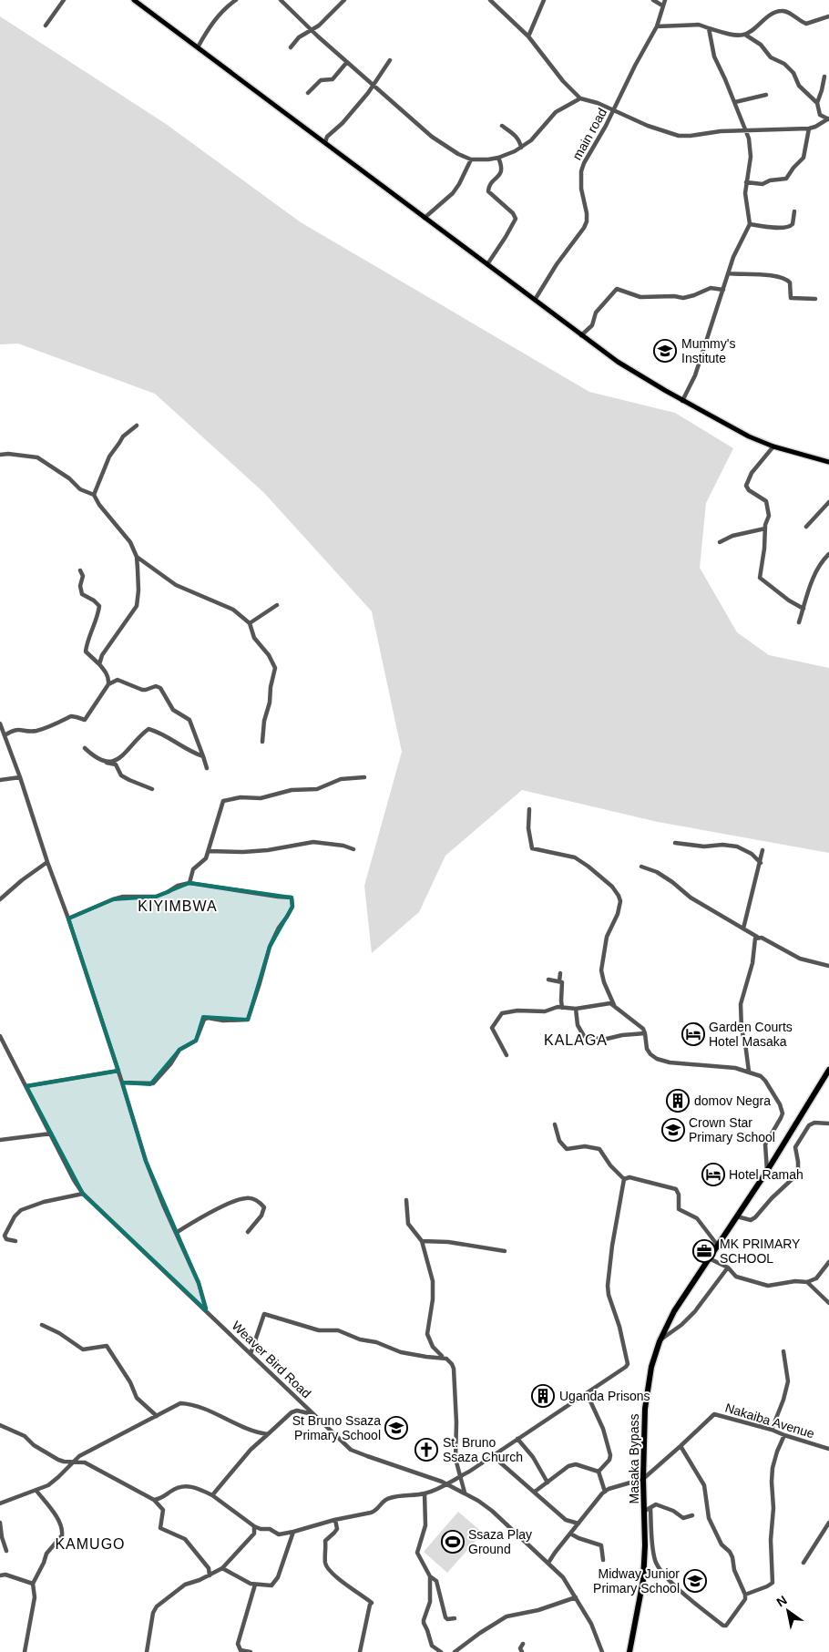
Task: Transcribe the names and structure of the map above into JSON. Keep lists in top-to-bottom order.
{
  "streets": {
    "highway": ["Masaka Bypass"],
    "street": ["main road", "Weaver Bird Road", "Nakaiba Avenue"]
  },
  "crossings": [
    ["Nakaiba Avenue", "Masaka Bypass"]
  ],
  "districts": ["KIYIMBWA", "KALAGA", "KAMUGO"],
  "places": {
    "school or university": [
      "Mummy's Institute",
      "Crown Star Primary School",
      "St Bruno Ssaza Primary School",
      "Midway Junior Primary School"
    ],
    "hotel": ["Garden Courts Hotel Masaka", "Hotel Ramah"],
    "building": ["domov Negra", "Uganda Prisons"],
    "office": ["MK PRIMARY SCHOOL"],
    "church": ["St. Bruno Ssaza Church"],
    "sports": ["Ssaza Play Ground"]
  },
  "north": "top left"
}
